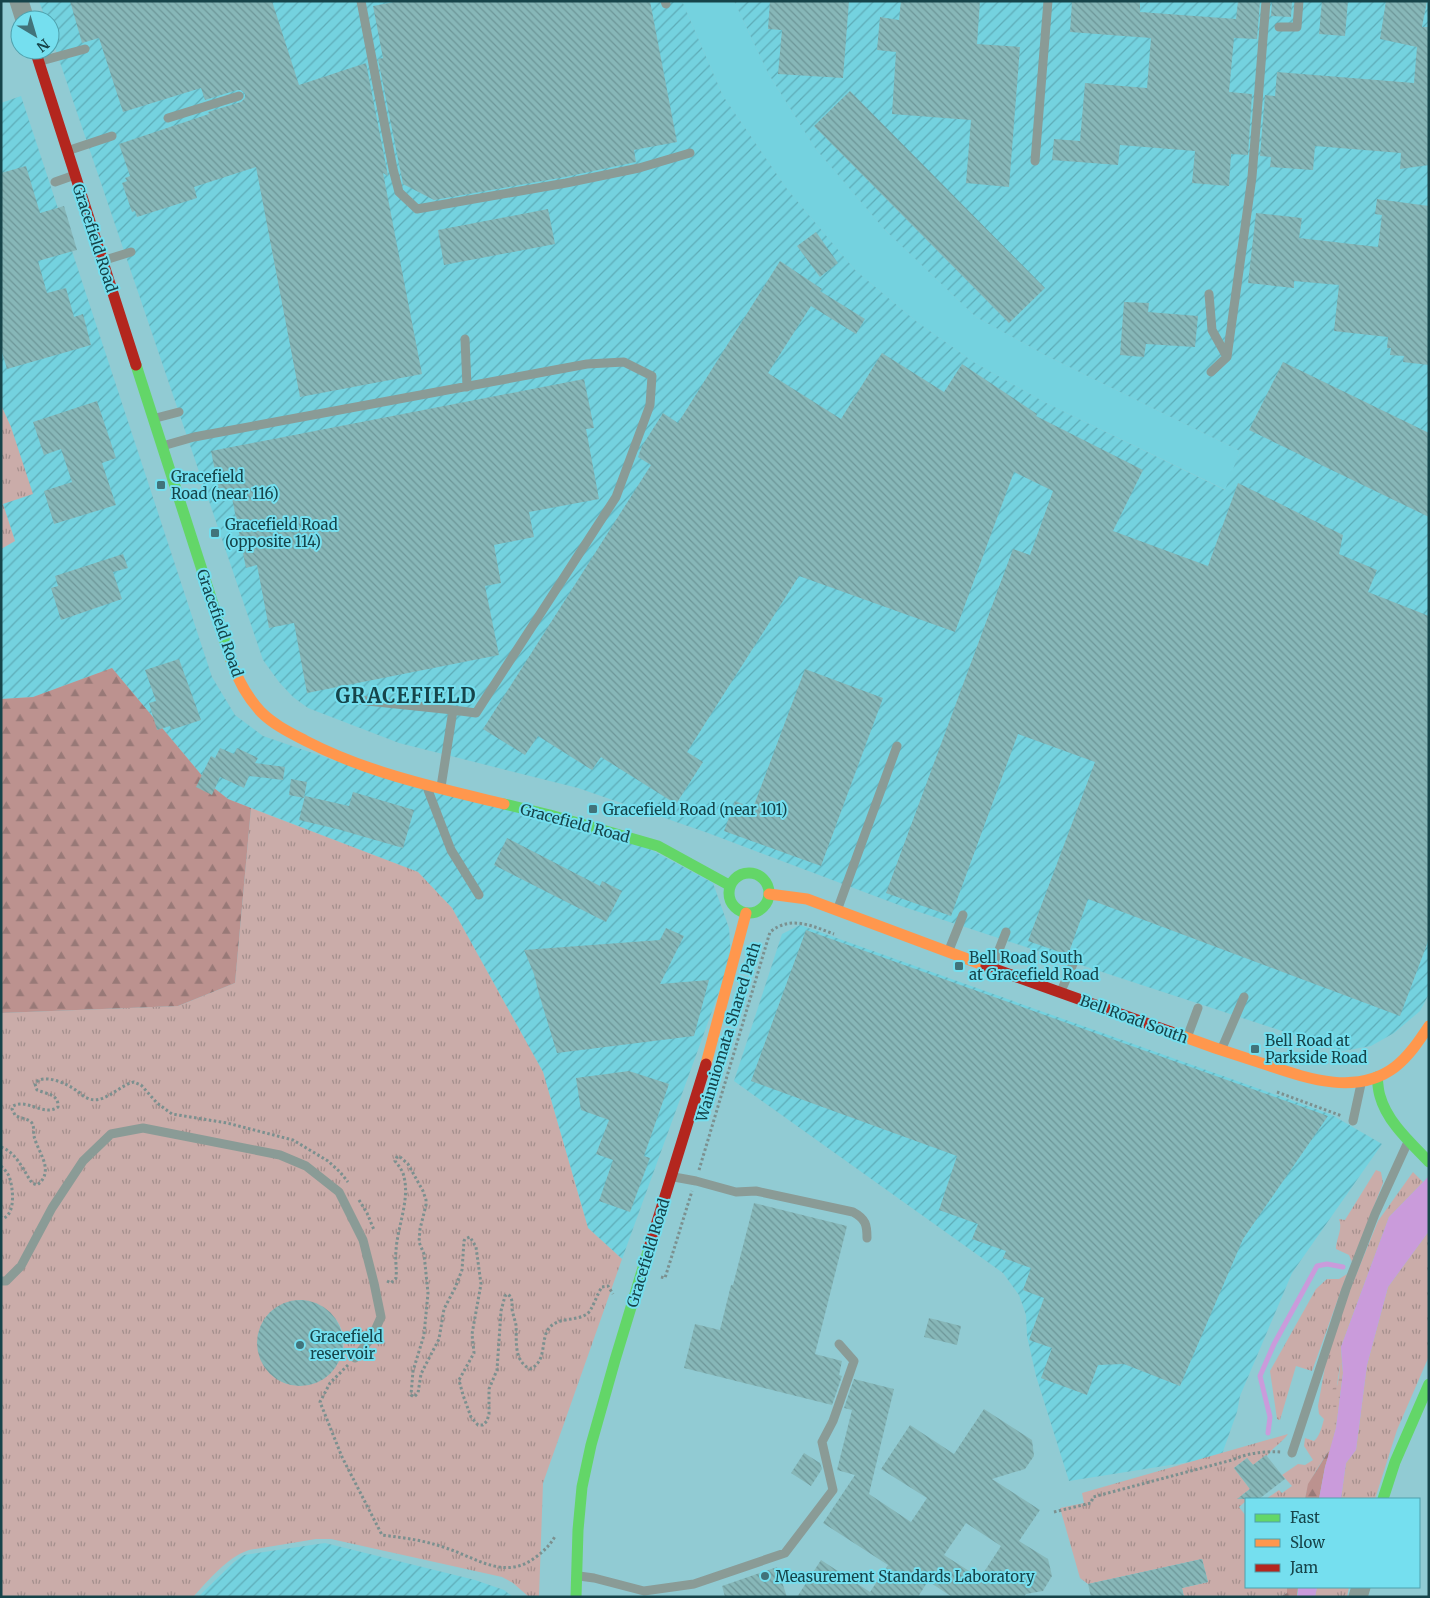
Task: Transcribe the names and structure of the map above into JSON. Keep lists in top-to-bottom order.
{
  "streets": {
    "main road": ["Gracefield Road", "Bell Road South"],
    "path": ["Wainuiomata Shared Path"]
  },
  "crossings": [
    ["Gracefield Road", "Bell Road South"]
  ],
  "districts": ["GRACEFIELD"],
  "places": {
    "transit": [
      "Gracefield Road (near 116)",
      "Gracefield Road (opposite 114)",
      "Gracefield Road (near 101)",
      "Bell Road South at Gracefield Road",
      "Bell Road at Parkside Road"
    ],
    "other": ["Gracefield reservoir", "Measurement Standards Laboratory"]
  },
  "legend": ["Fast", "Slow", "Jam"],
  "north": "bottom right"
}
